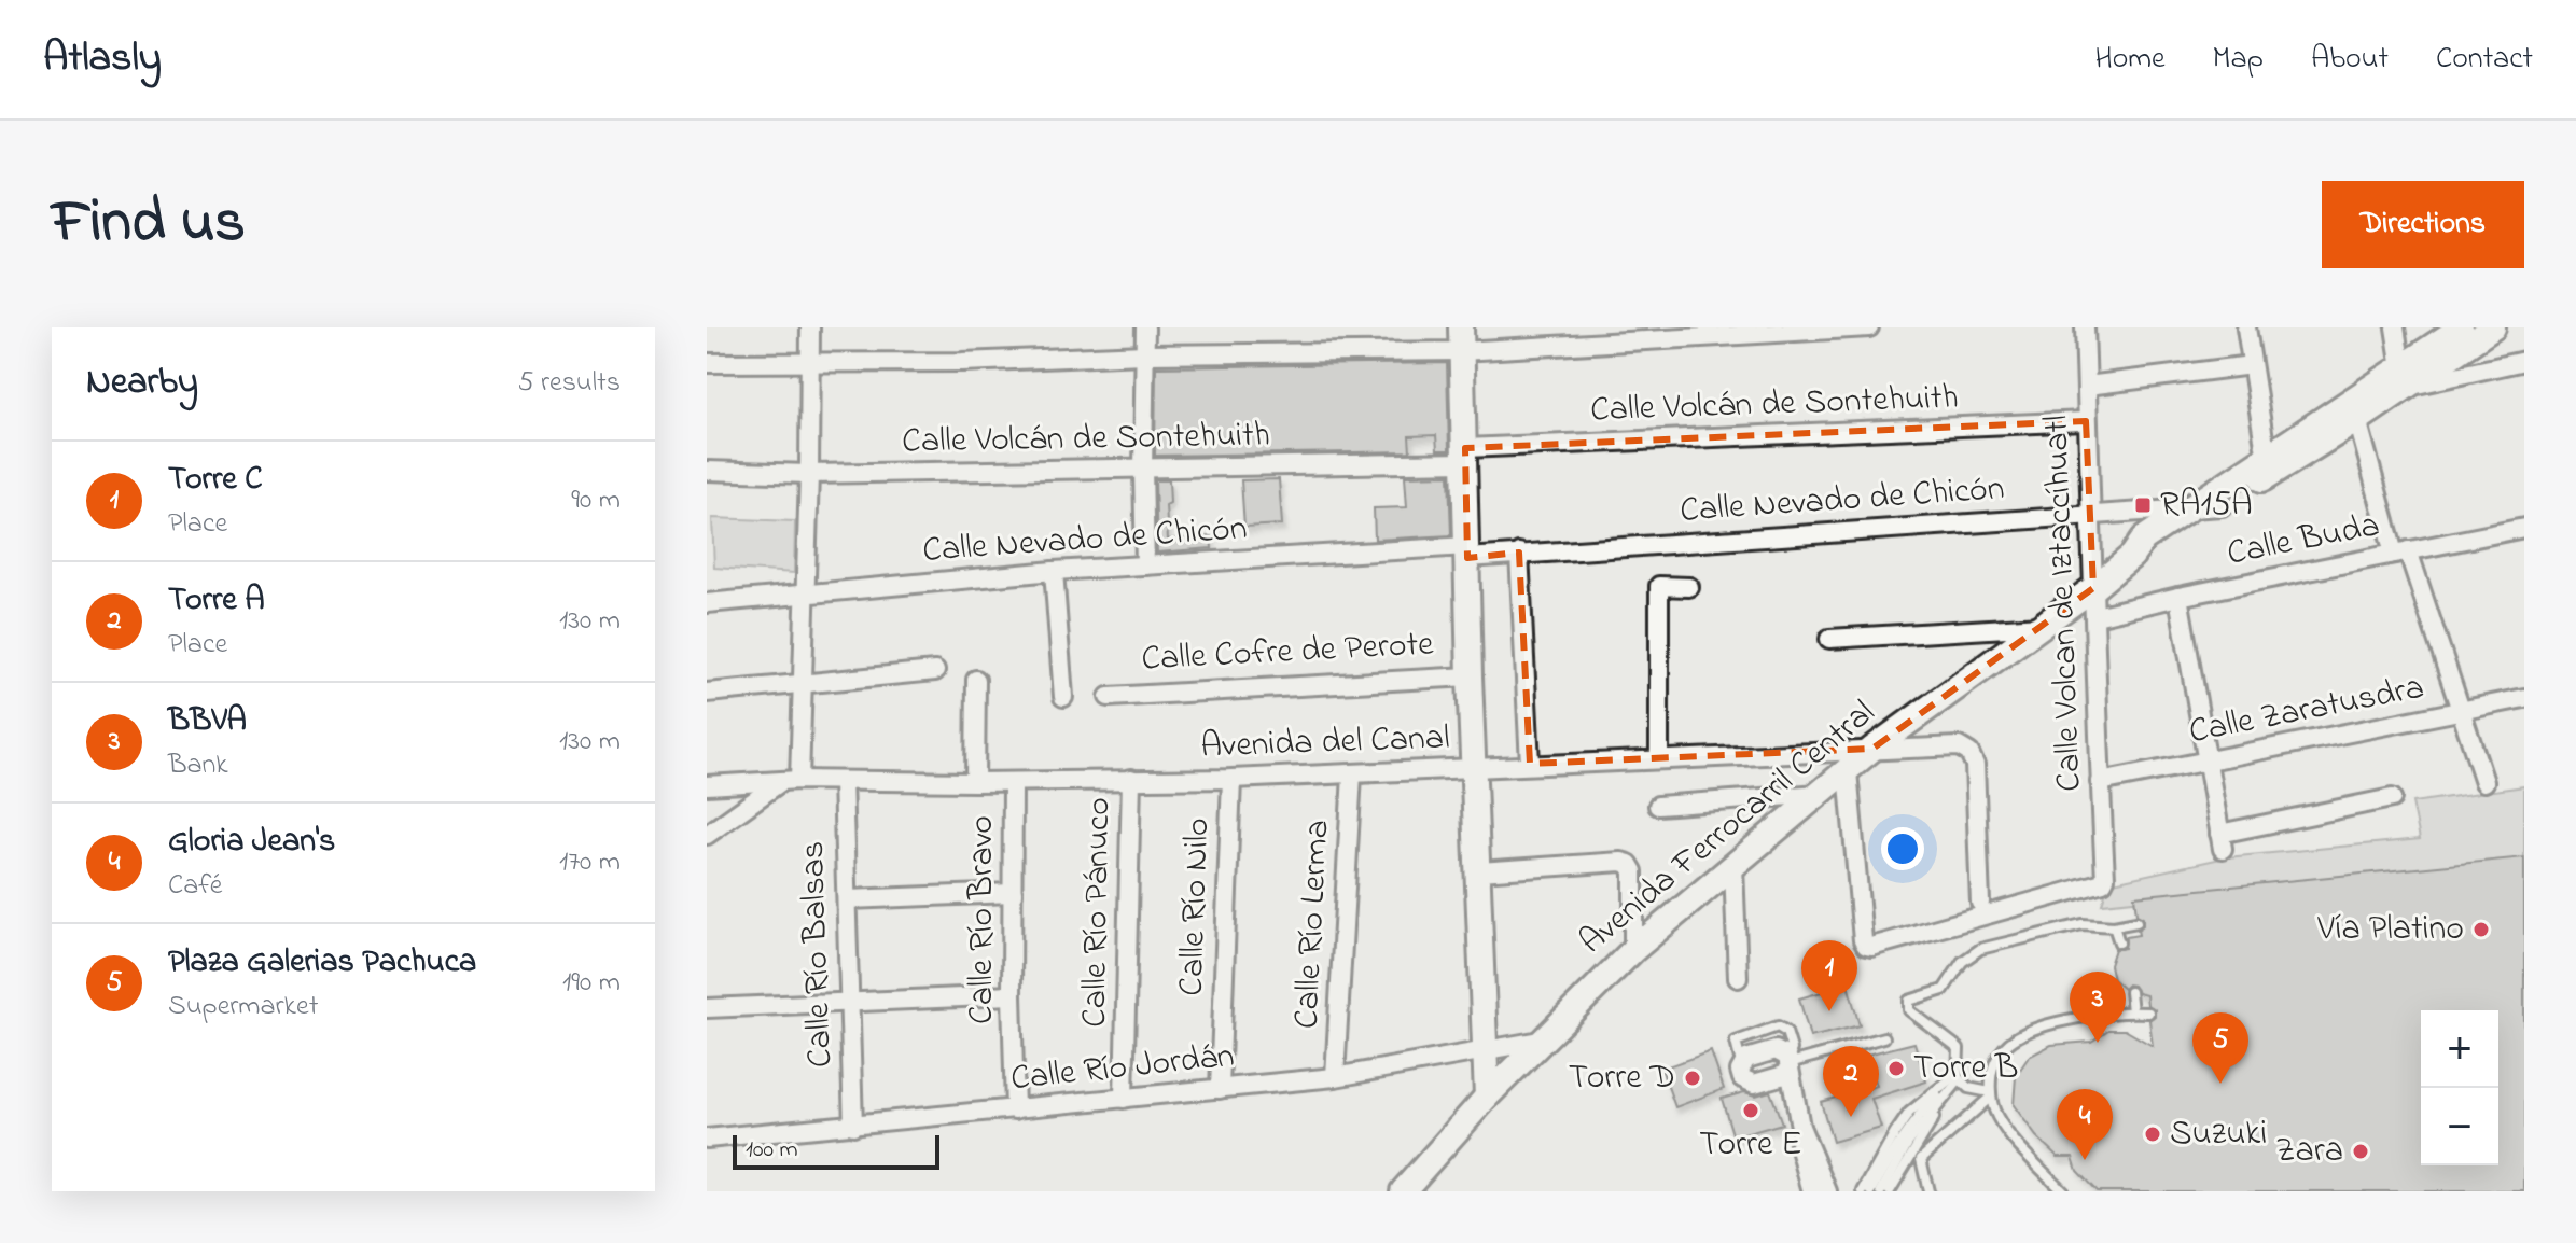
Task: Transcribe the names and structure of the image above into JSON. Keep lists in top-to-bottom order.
{
  "streets": {
    "street": [
      "Calle Volcán de Sontehuith",
      "Calle Nevado de Chicón",
      "Calle Buda",
      "Calle Volcan de Iztaccíhuatl",
      "Calle Cofre de Perote",
      "Calle Zaratusdra",
      "Avenida del Canal",
      "Avenida Ferrocarril Central",
      "Calle Río Nilo",
      "Calle Río Pánuco",
      "Calle Río Bravo",
      "Calle Río Lerma",
      "Calle Río Balsas",
      "Calle Río Jordán"
    ]
  },
  "crossings": [
    ["Calle Volcán de Sontehuith", "Calle Volcan de Iztaccíhuatl"],
    ["Calle Volcán de Sontehuith", "Calle Cofre de Perote"],
    ["Calle Nevado de Chicón", "Calle Volcan de Iztaccíhuatl"],
    ["Calle Nevado de Chicón", "Calle Cofre de Perote"],
    ["Calle Nevado de Chicón", "Avenida Ferrocarril Central"],
    ["Calle Buda", "Calle Volcan de Iztaccíhuatl"],
    ["Calle Volcan de Iztaccíhuatl", "Calle Zaratusdra"],
    ["Calle Volcan de Iztaccíhuatl", "Avenida Ferrocarril Central"],
    ["Calle Cofre de Perote", "Avenida del Canal"],
    ["Calle Cofre de Perote", "Avenida Ferrocarril Central"],
    ["Calle Cofre de Perote", "Calle Río Jordán"],
    ["Avenida del Canal", "Avenida Ferrocarril Central"],
    ["Avenida del Canal", "Calle Río Nilo"],
    ["Avenida del Canal", "Calle Río Pánuco"],
    ["Avenida del Canal", "Calle Río Bravo"],
    ["Avenida del Canal", "Calle Río Lerma"],
    ["Avenida del Canal", "Calle Río Balsas"],
    ["Avenida Ferrocarril Central", "Calle Río Jordán"],
    ["Calle Río Nilo", "Calle Río Jordán"],
    ["Calle Río Pánuco", "Calle Río Jordán"],
    ["Calle Río Bravo", "Calle Río Jordán"],
    ["Calle Río Lerma", "Calle Río Jordán"],
    ["Calle Río Balsas", "Calle Río Jordán"]
  ],
  "places": {
    "transit": ["RA15A"],
    "other": [
      "Vía Platino",
      "Torre B",
      "Torre D",
      "Torre E",
      "Suzuki",
      "Zara"
    ]
  },
  "scale_bar": "100 m",
  "page": {
    "header": "Atlasly",
    "nav": [
      "Home",
      "Map",
      "About",
      "Contact"
    ],
    "title": "Find us",
    "buttons": "Directions",
    "heading": ["Nearby", "5 results"],
    "list": [
      {
        "mark": "1",
        "name": "Torre C",
        "note": "Place",
        "value": "90 m"
      },
      {
        "mark": "2",
        "name": "Torre A",
        "note": "Place",
        "value": "130 m"
      },
      {
        "mark": "3",
        "name": "BBVA",
        "note": "Bank",
        "value": "130 m"
      },
      {
        "mark": "4",
        "name": "Gloria Jean's",
        "note": "Café",
        "value": "170 m"
      },
      {
        "mark": "5",
        "name": "Plaza Galerias Pachuca",
        "note": "Supermarket",
        "value": "190 m"
      }
    ],
    "pins": [
      "1",
      "3",
      "5",
      "2",
      "4"
    ],
    "map_buttons": ["+", "−"],
    "scale": "100 m"
  }
}
